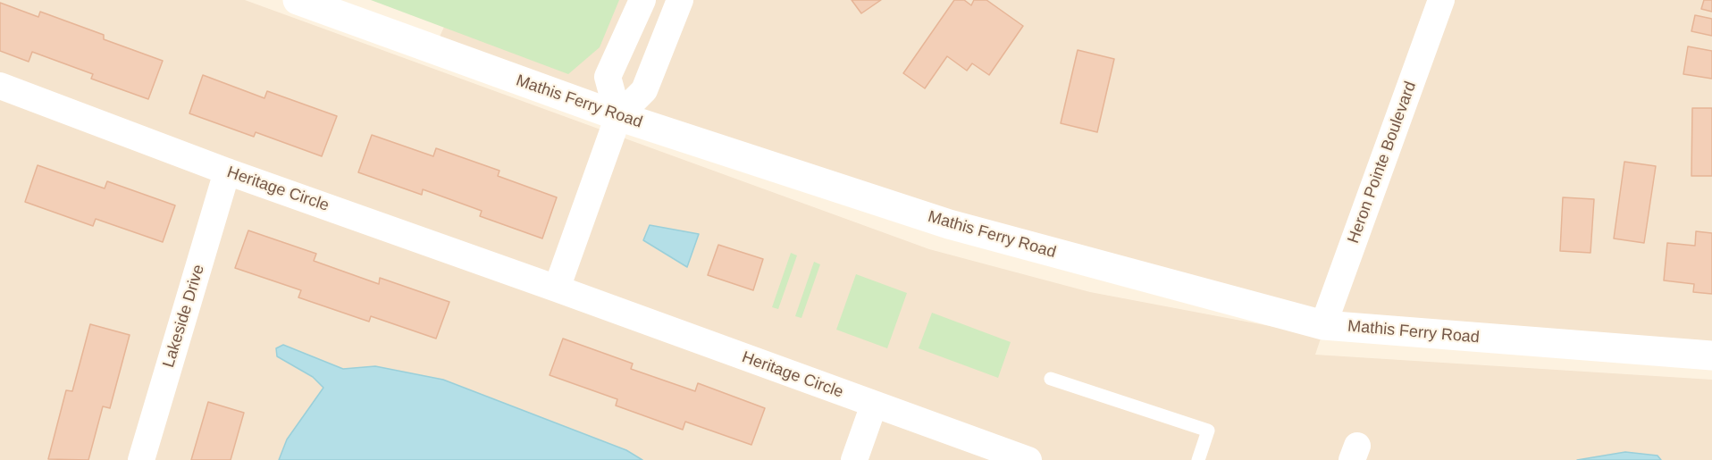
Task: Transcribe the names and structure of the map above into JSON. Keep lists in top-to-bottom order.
{
  "streets": {
    "main road": ["Mathis Ferry Road"],
    "street": ["Heron Pointe Boulevard", "Heritage Circle", "Lakeside Drive"]
  },
  "crossings": [
    ["Mathis Ferry Road", "Heron Pointe Boulevard"],
    ["Heritage Circle", "Lakeside Drive"]
  ]
}
